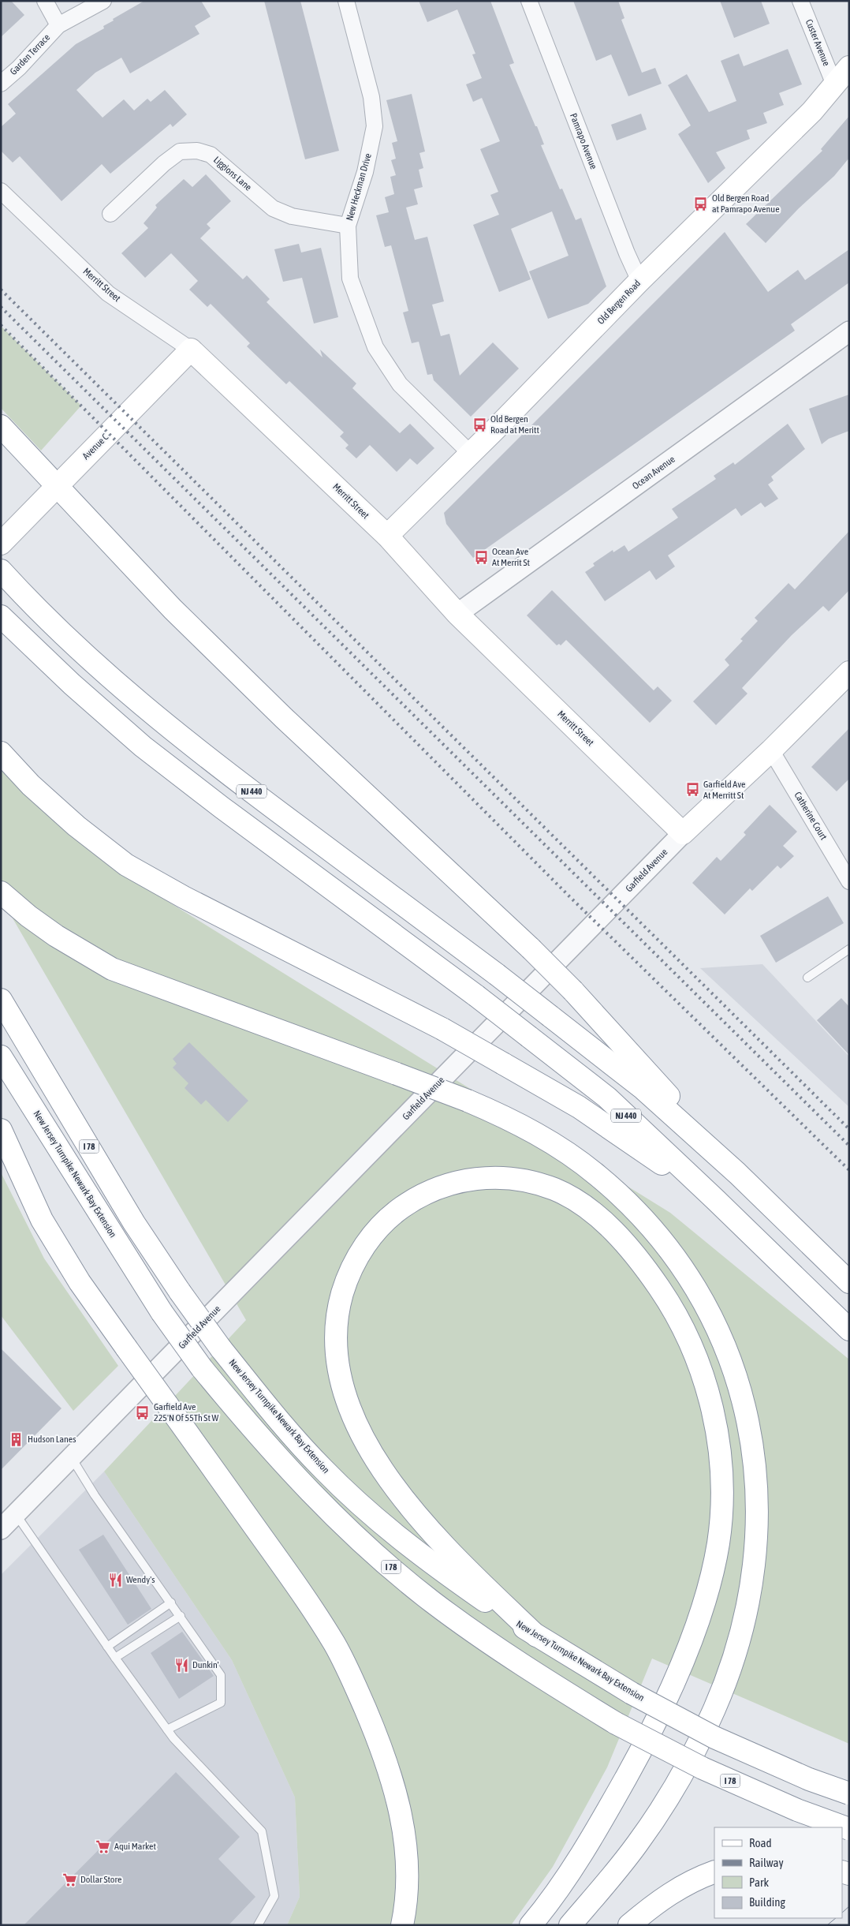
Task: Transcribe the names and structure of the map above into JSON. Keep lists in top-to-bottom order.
{
  "streets": {
    "main road": [
      "Merritt Street",
      "Old Bergen Road",
      "Avenue C",
      "NJ 440",
      "Garfield Avenue",
      "I 78",
      "New Jersey Turnpike Newark Bay Extension"
    ],
    "street": [
      "Custer Avenue",
      "Garden Terrace",
      "Pamrapo Avenue",
      "Liggions Lane",
      "New Heckman Drive",
      "Ocean Avenue",
      "Catherine Court"
    ]
  },
  "crossings": [
    ["Custer Avenue", "Old Bergen Road"],
    ["Pamrapo Avenue", "Old Bergen Road"],
    ["Liggions Lane", "New Heckman Drive"],
    ["New Heckman Drive", "Old Bergen Road"],
    ["Merritt Street", "Old Bergen Road"],
    ["Merritt Street", "Avenue C"],
    ["Merritt Street", "Ocean Avenue"],
    ["Merritt Street", "Garfield Avenue"],
    ["Catherine Court", "Garfield Avenue"]
  ],
  "places": {
    "bus stop": [
      "Old Bergen Road at Pamrapo Avenue",
      "Old Bergen Road at Meritt",
      "Ocean Ave At Merrit St",
      "Garfield Ave At Merritt St",
      "Garfield Ave 225'N Of 55Th St W"
    ],
    "building": ["Hudson Lanes"],
    "restaurant": ["Wendy's", "Dunkin'"],
    "supermarket": ["Aqui Market", "Dollar Store"]
  },
  "legend": [
    "Road",
    "Railway",
    "Park",
    "Building"
  ]
}
